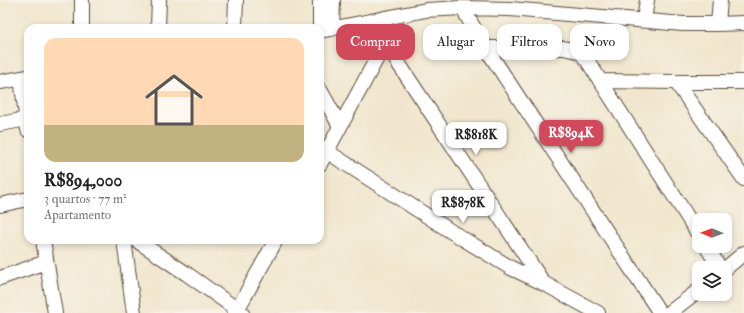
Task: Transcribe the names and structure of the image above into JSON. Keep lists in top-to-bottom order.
{
  "north": "left",
  "page": {
    "chip": [
      "Comprar",
      "Alugar",
      "Filtros",
      "Novo"
    ],
    "list": [
      {
        "name": "R$894,000",
        "note": "3 quartos · 77 m² · Apartamento"
      }
    ],
    "price": ["R$894K", "R$818K", "R$878K"]
  }
}
